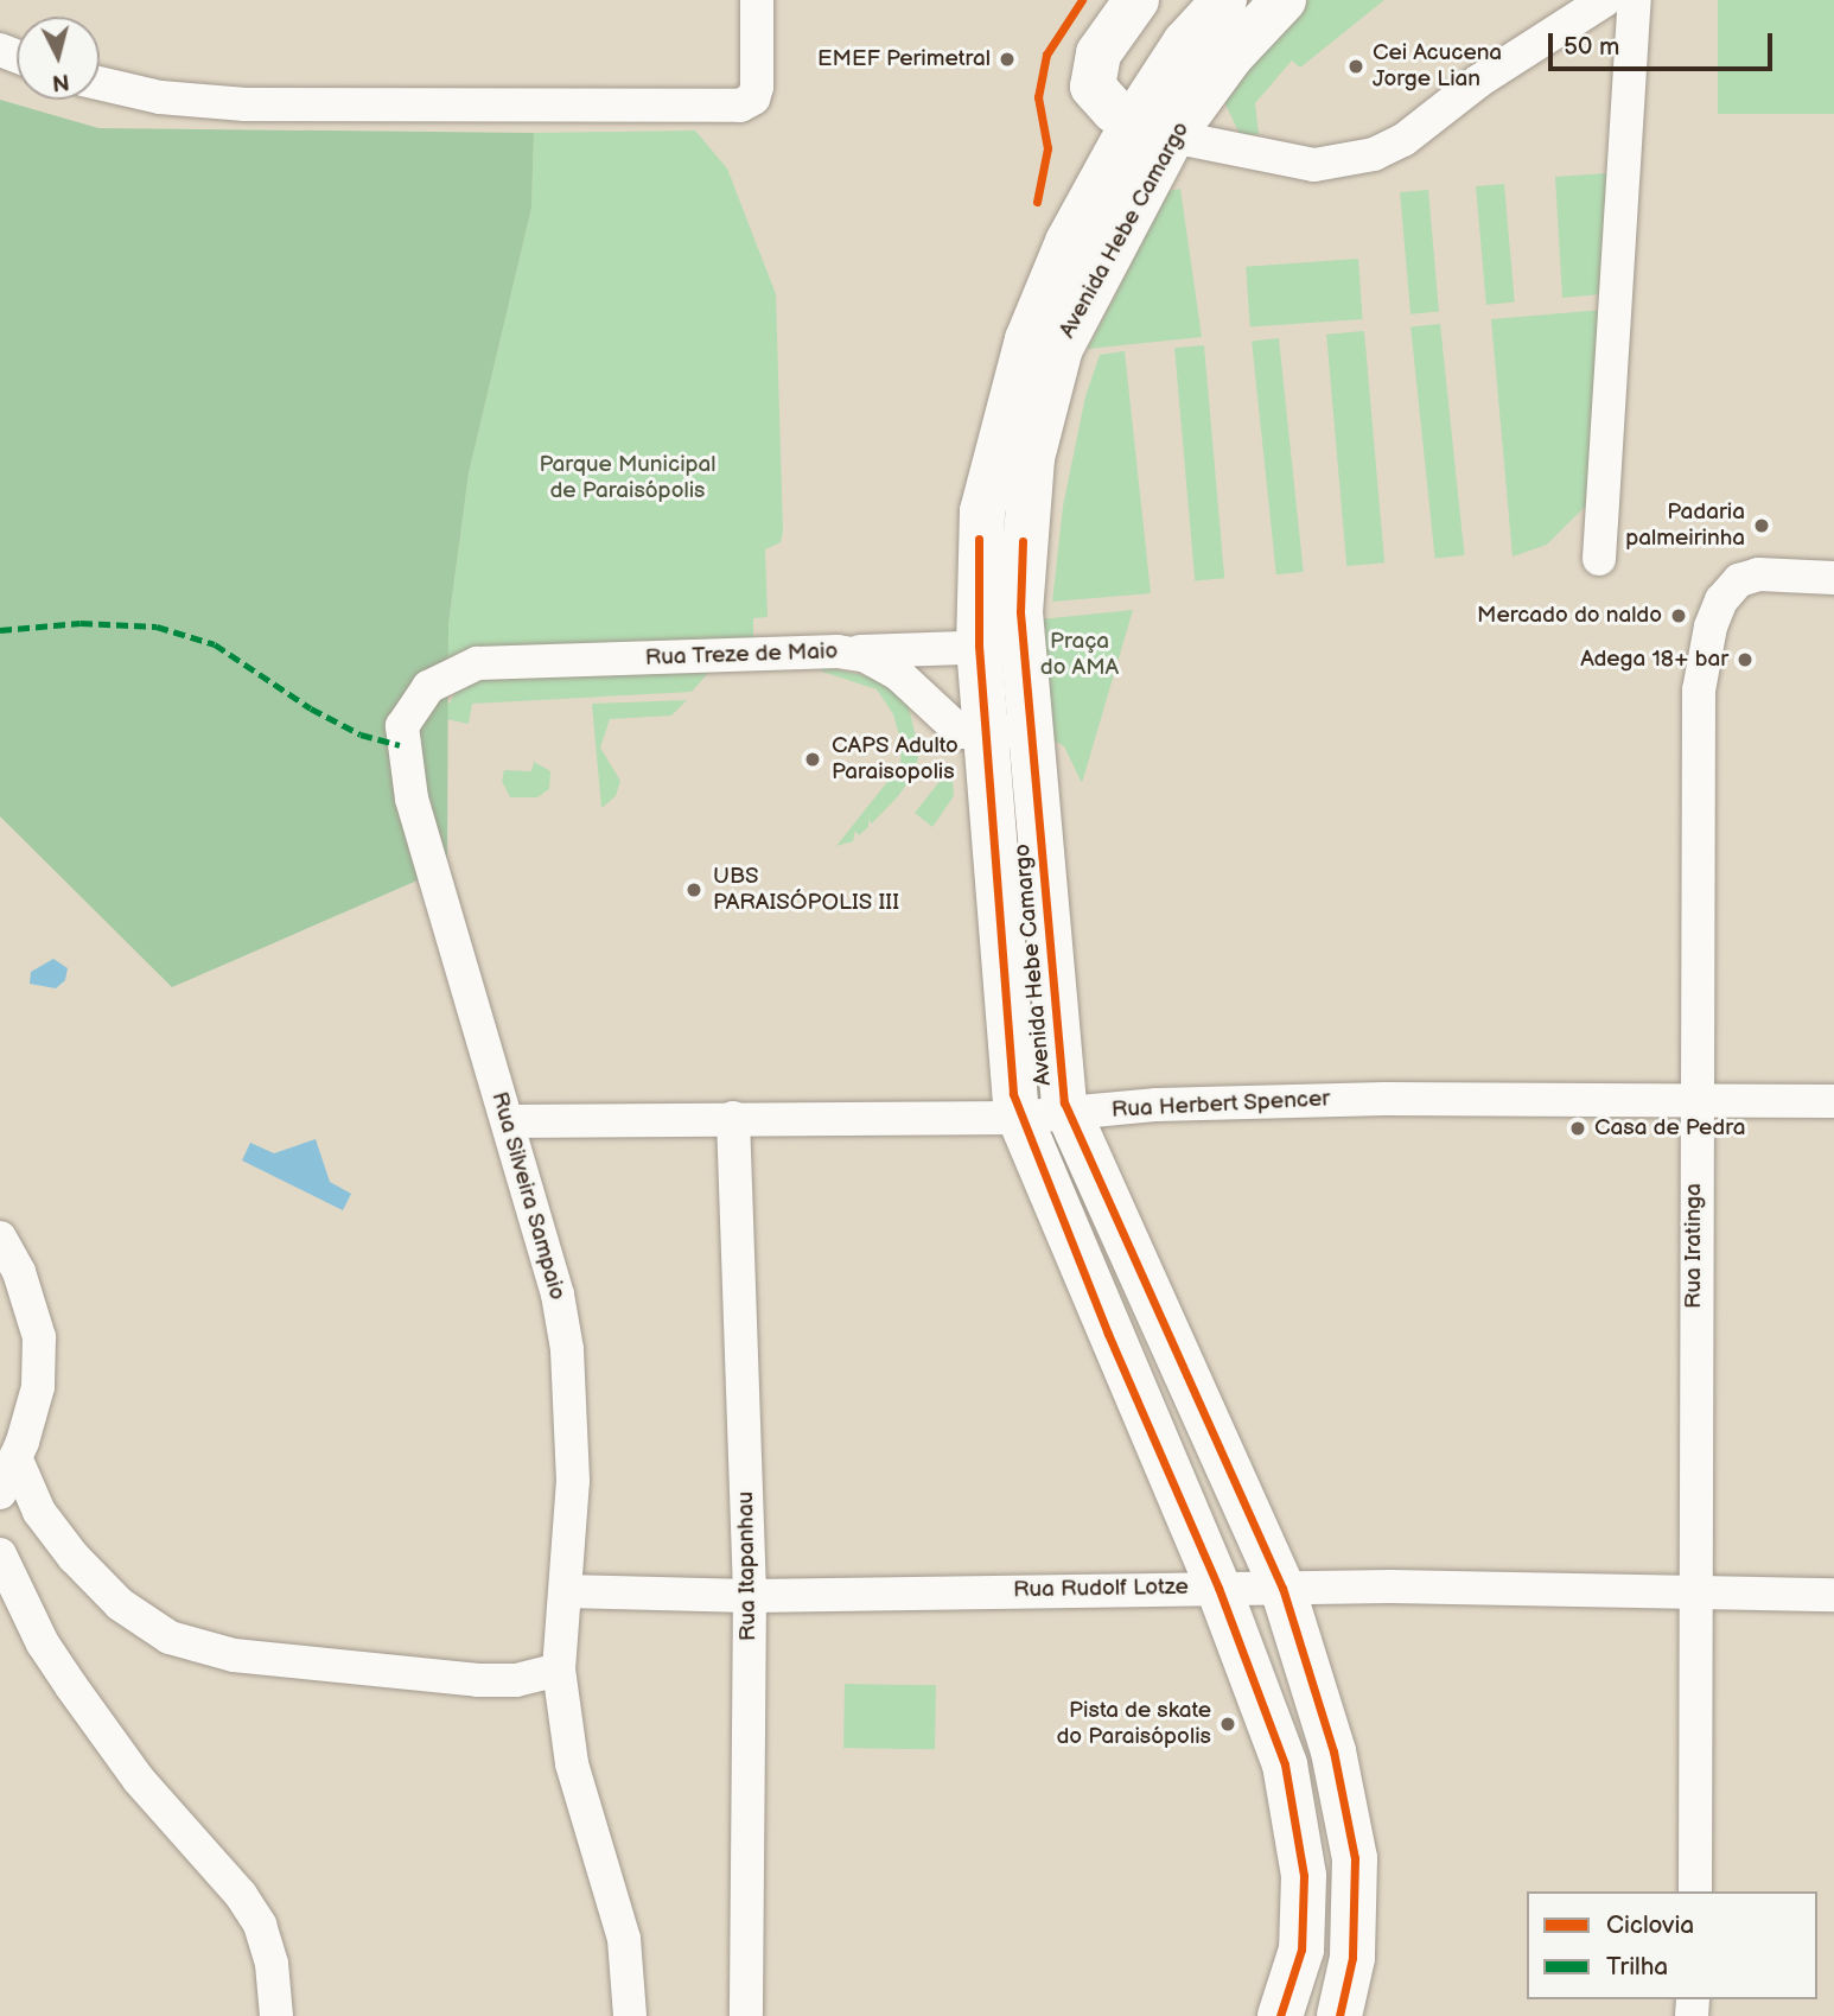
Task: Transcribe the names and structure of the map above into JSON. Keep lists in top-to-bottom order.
{
  "streets": {
    "main road": ["Avenida Hebe Camargo"],
    "street": [
      "Rua Treze de Maio",
      "Rua Herbert Spencer",
      "Rua Silveira Sampaio",
      "Rua Iratinga",
      "Rua Itapanhau",
      "Rua Rudolf Lotze"
    ]
  },
  "crossings": [
    ["Avenida Hebe Camargo", "Rua Treze de Maio"],
    ["Avenida Hebe Camargo", "Rua Herbert Spencer"],
    ["Avenida Hebe Camargo", "Rua Rudolf Lotze"],
    ["Rua Treze de Maio", "Rua Silveira Sampaio"],
    ["Rua Herbert Spencer", "Rua Silveira Sampaio"],
    ["Rua Herbert Spencer", "Rua Iratinga"],
    ["Rua Herbert Spencer", "Rua Itapanhau"],
    ["Rua Silveira Sampaio", "Rua Rudolf Lotze"],
    ["Rua Iratinga", "Rua Rudolf Lotze"],
    ["Rua Itapanhau", "Rua Rudolf Lotze"]
  ],
  "parks": ["Parque Municipal de Paraisópolis", "Praça do AMA"],
  "places": [
    "EMEF Perimetral",
    "Cei Acucena Jorge Lian",
    "Padaria palmeirinha",
    "Mercado do naldo",
    "Adega 18+ bar",
    "CAPS Adulto Paraisopolis",
    "UBS PARAISÓPOLIS III",
    "Casa de Pedra",
    "Pista de skate do Paraisópolis"
  ],
  "legend": ["Ciclovia", "Trilha"],
  "scale_bar": "50 m",
  "north": "bottom"
}
